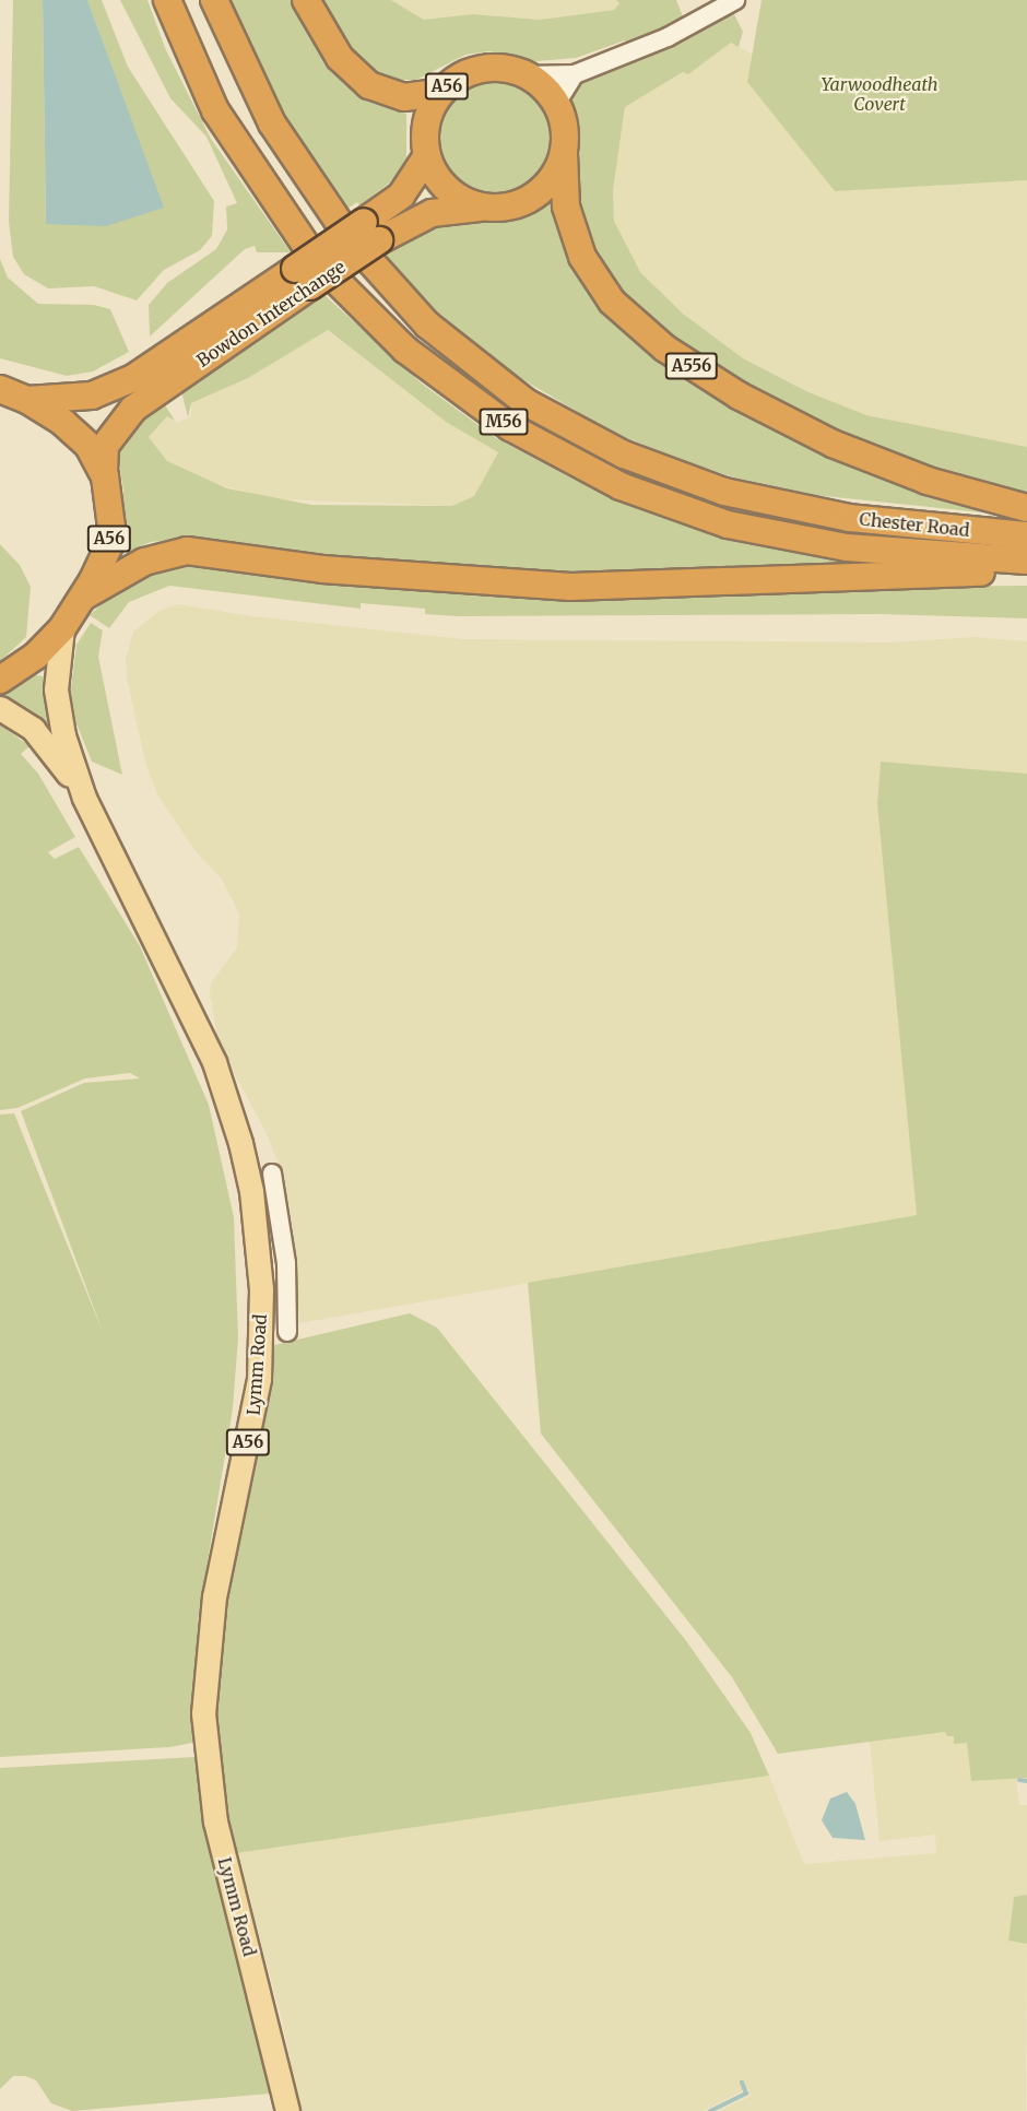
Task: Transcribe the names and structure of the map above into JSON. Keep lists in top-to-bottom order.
{
  "streets": {
    "highway": [
      "A56",
      "Bowdon Interchange",
      "A556",
      "M56",
      "Chester Road"
    ],
    "main road": ["Lymm Road"]
  },
  "crossings": [
    ["A56", "Bowdon Interchange"],
    ["A56", "A556"],
    ["A56", "Lymm Road"],
    ["Bowdon Interchange", "A556"]
  ],
  "parks": ["Yarwoodheath Covert"]
}
